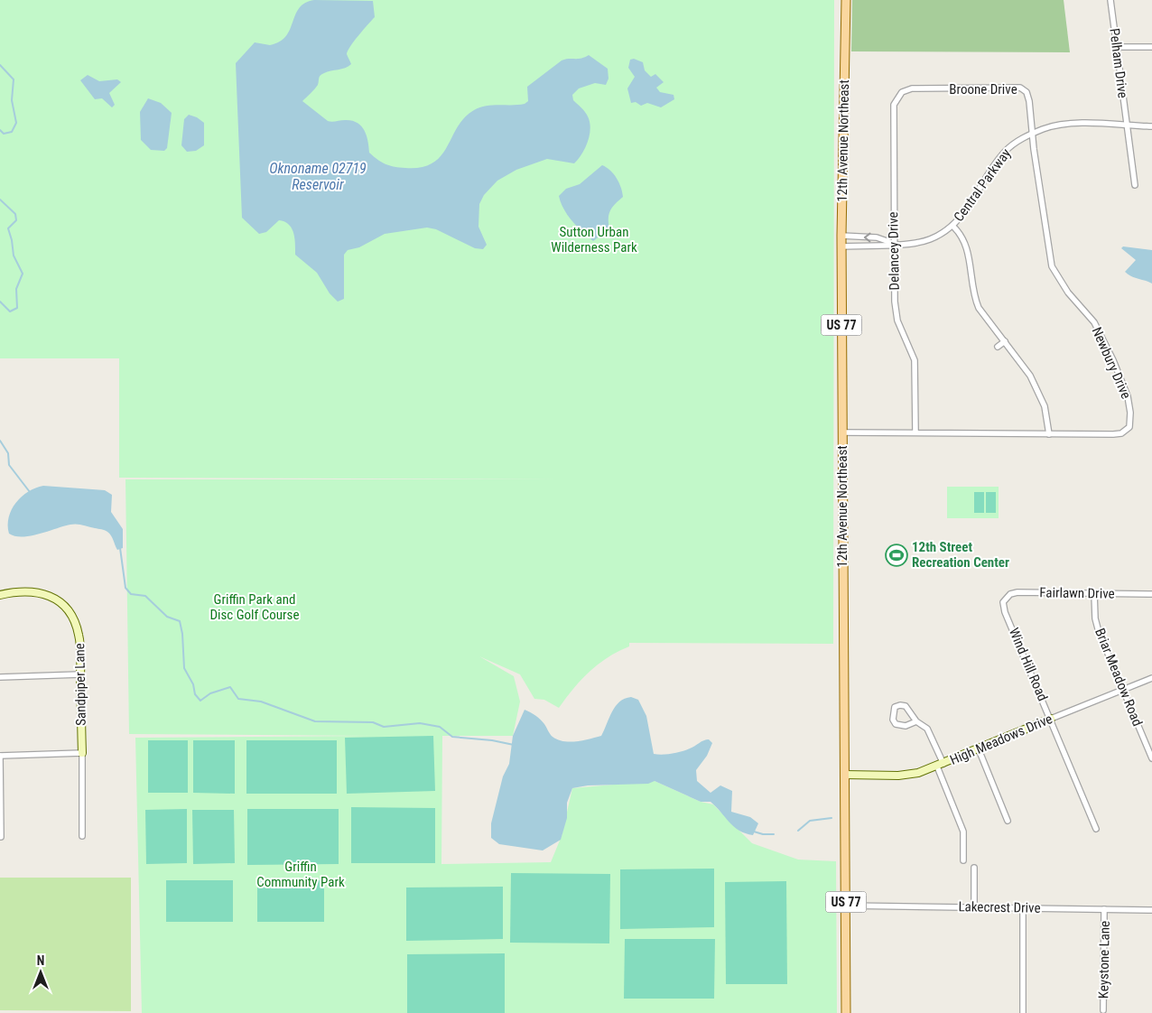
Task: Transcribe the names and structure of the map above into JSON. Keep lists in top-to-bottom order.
{
  "streets": {
    "main road": ["12th Avenue Northeast", "US 77"],
    "street": [
      "Pelham Drive",
      "Broone Drive",
      "Central Parkway",
      "Delancey Drive",
      "Newbury Drive",
      "Fairlawn Drive",
      "Wind Hill Road",
      "Briar Meadow Road",
      "Sandpiper Lane",
      "High Meadows Drive",
      "Lakecrest Drive",
      "Keystone Lane"
    ]
  },
  "crossings": [
    ["Pelham Drive", "Central Parkway"],
    ["Broone Drive", "Central Parkway"],
    ["Broone Drive", "Delancey Drive"],
    ["Broone Drive", "Newbury Drive"],
    ["12th Avenue Northeast", "Central Parkway"],
    ["12th Avenue Northeast", "Newbury Drive"],
    ["12th Avenue Northeast", "High Meadows Drive"],
    ["12th Avenue Northeast", "Lakecrest Drive"],
    ["Central Parkway", "Delancey Drive"],
    ["Central Parkway", "Newbury Drive"],
    ["Delancey Drive", "Newbury Drive"],
    ["Fairlawn Drive", "Wind Hill Road"],
    ["Fairlawn Drive", "Briar Meadow Road"],
    ["Wind Hill Road", "High Meadows Drive"],
    ["Briar Meadow Road", "High Meadows Drive"],
    ["Lakecrest Drive", "Keystone Lane"]
  ],
  "water": ["Oknoname 02719 Reservoir"],
  "parks": ["Sutton Urban Wilderness Park", "Griffin Park and Disc Golf Course", "Griffin Community Park"],
  "places": {
    "sports": ["12th Street Recreation Center"]
  },
  "north": "top"
}
